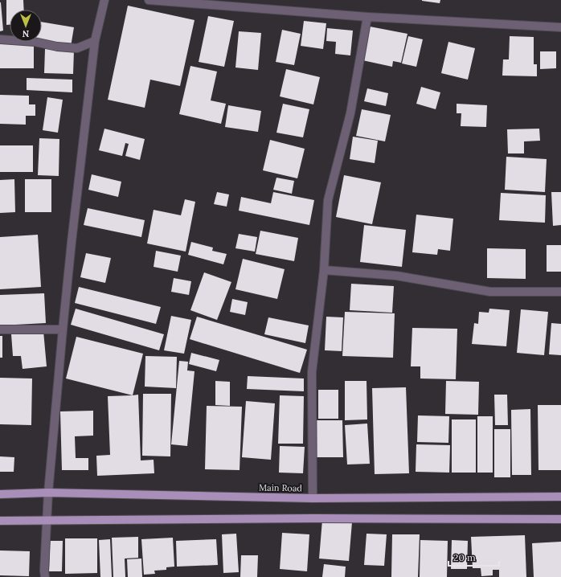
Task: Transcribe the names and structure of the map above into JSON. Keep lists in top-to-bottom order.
{
  "streets": {
    "main road": ["Main Road"]
  },
  "scale_bar": "20 m",
  "north": "bottom"
}
